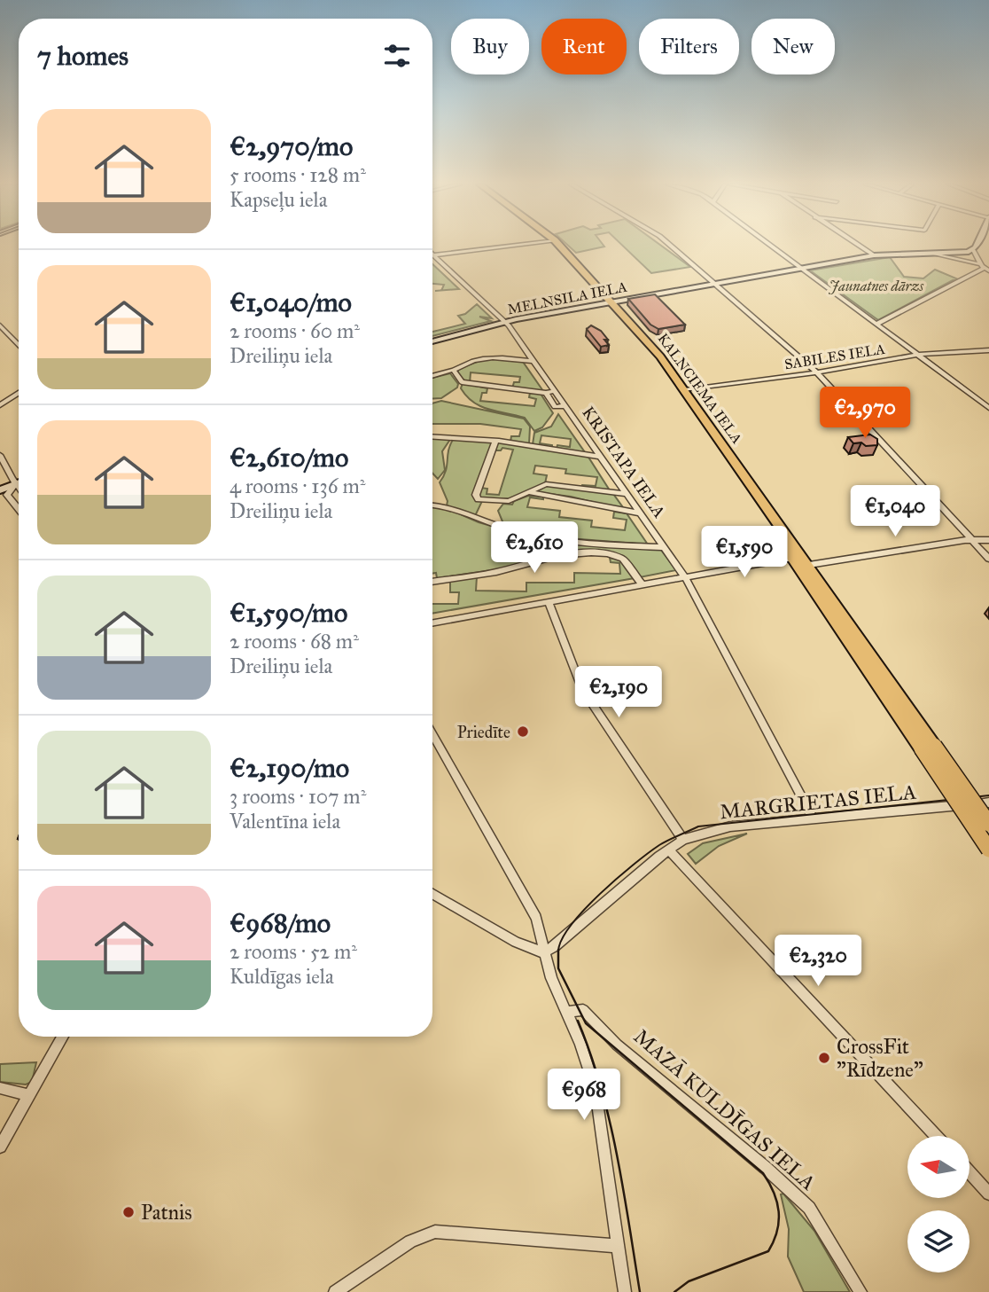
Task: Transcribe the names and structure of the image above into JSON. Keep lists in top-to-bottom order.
{
  "streets": {
    "main road": ["KALNCIEMA IELA"],
    "street": [
      "MELNSILA IELA",
      "SABILES IELA",
      "KRISTAPA IELA",
      "MARGRIETAS IELA",
      "MAZĀ KULDĪGAS IELA"
    ]
  },
  "crossings": [
    ["MELNSILA IELA", "KALNCIEMA IELA"],
    ["MELNSILA IELA", "KRISTAPA IELA"],
    ["SABILES IELA", "KALNCIEMA IELA"],
    ["KRISTAPA IELA", "MARGRIETAS IELA"]
  ],
  "parks": ["Jaunatnes dārzs"],
  "places": ["Priedīte", "CrossFit \"Rīdzene\"", "Patnis"],
  "north": "left",
  "page": {
    "chip": [
      "Buy",
      "Rent",
      "Filters",
      "New"
    ],
    "heading": "7 homes",
    "list": [
      {
        "name": "€2,970/mo",
        "note": "5 rooms · 128 m² · Kapseļu iela"
      },
      {
        "name": "€1,040/mo",
        "note": "2 rooms · 60 m² · Dreiliņu iela"
      },
      {
        "name": "€2,610/mo",
        "note": "4 rooms · 136 m² · Dreiliņu iela"
      },
      {
        "name": "€1,590/mo",
        "note": "2 rooms · 68 m² · Dreiliņu iela"
      },
      {
        "name": "€2,190/mo",
        "note": "3 rooms · 107 m² · Valentīna iela"
      },
      {
        "name": "€968/mo",
        "note": "2 rooms · 52 m² · Kuldīgas iela"
      }
    ],
    "price": [
      "€2,970",
      "€1,040",
      "€2,610",
      "€1,590",
      "€2,190",
      "€2,320",
      "€968"
    ]
  }
}
